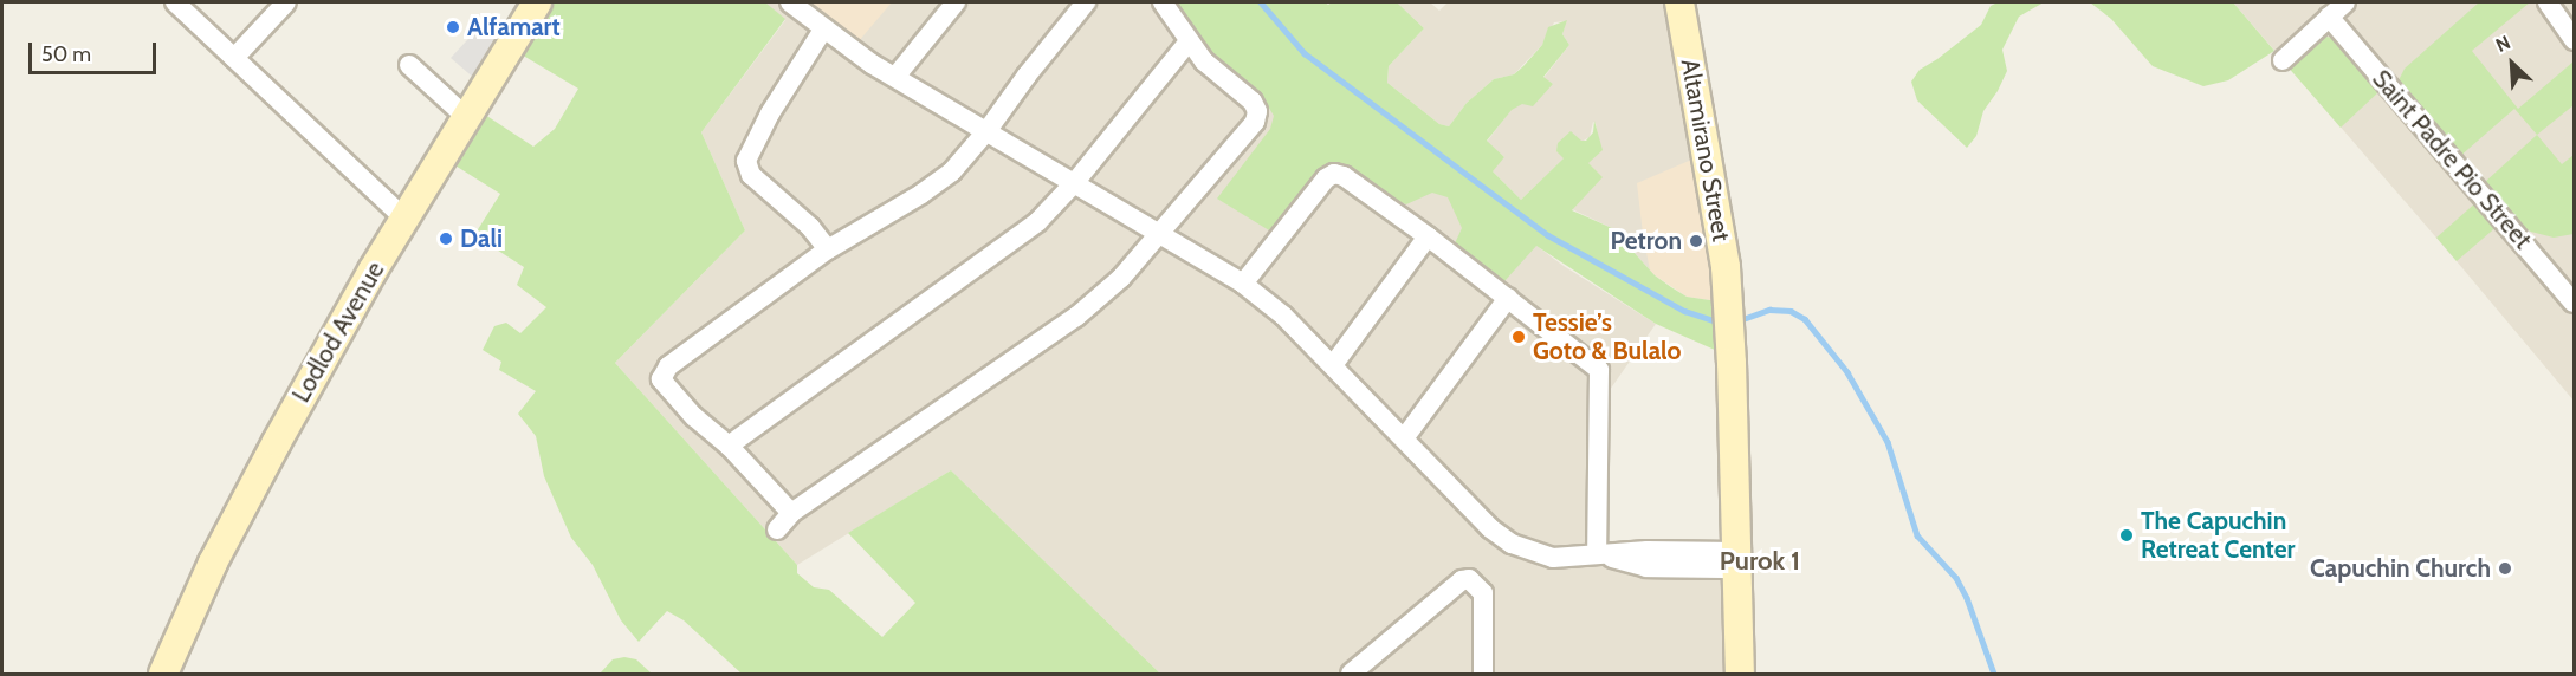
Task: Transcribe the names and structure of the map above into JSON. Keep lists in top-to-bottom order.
{
  "streets": {
    "main road": ["Altamirano Street", "Lodlod Avenue"],
    "street": ["Saint Padre Pio Street"]
  },
  "districts": ["Purok 1"],
  "places": [
    "Alfamart",
    "Dali",
    "Petron",
    "Tessie’s Goto & Bulalo",
    "The Capuchin Retreat Center",
    "Capuchin Church"
  ],
  "scale_bar": "50 m",
  "north": "top left"
}
